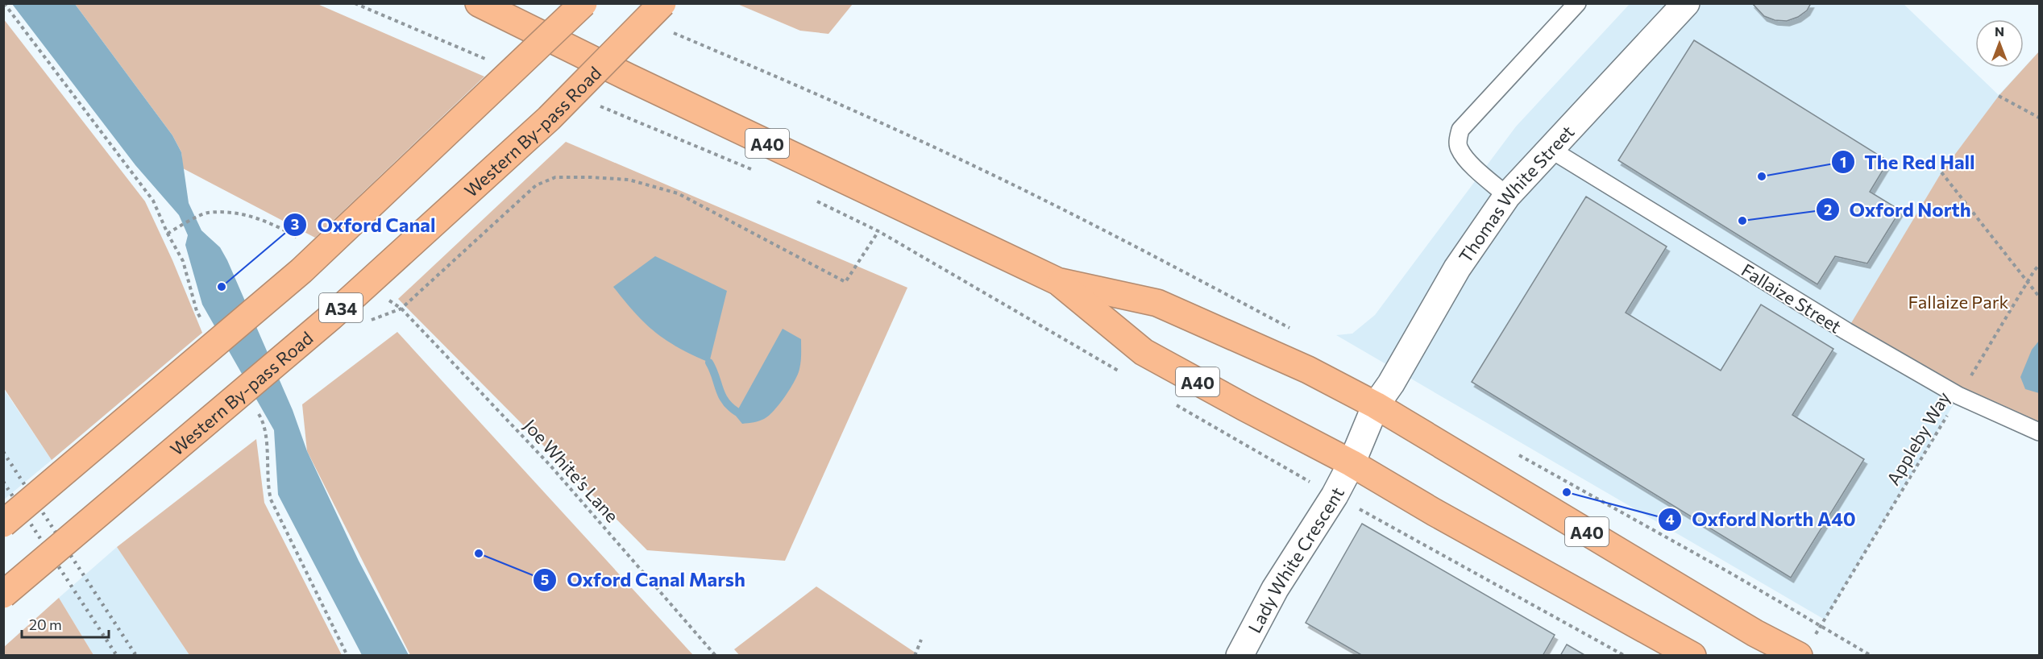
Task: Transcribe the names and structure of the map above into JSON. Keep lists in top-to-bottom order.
{
  "streets": {
    "highway": ["Western By-pass Road", "A40", "A34"],
    "street": ["Thomas White Street", "Lady White Crescent"],
    "lane": ["Fallaize Street"],
    "path": ["Appleby Way", "Joe White’s Lane"]
  },
  "crossings": [
    ["A40", "Thomas White Street"],
    ["A40", "Lady White Crescent"],
    ["Thomas White Street", "Fallaize Street"],
    ["Thomas White Street", "Lady White Crescent"],
    ["Fallaize Street", "Appleby Way"]
  ],
  "parks": ["Fallaize Park"],
  "places": [
    "The Red Hall",
    "Oxford North",
    "Oxford Canal",
    "Oxford North A40",
    "Oxford Canal Marsh"
  ],
  "scale_bar": "20 m",
  "north": "top"
}
